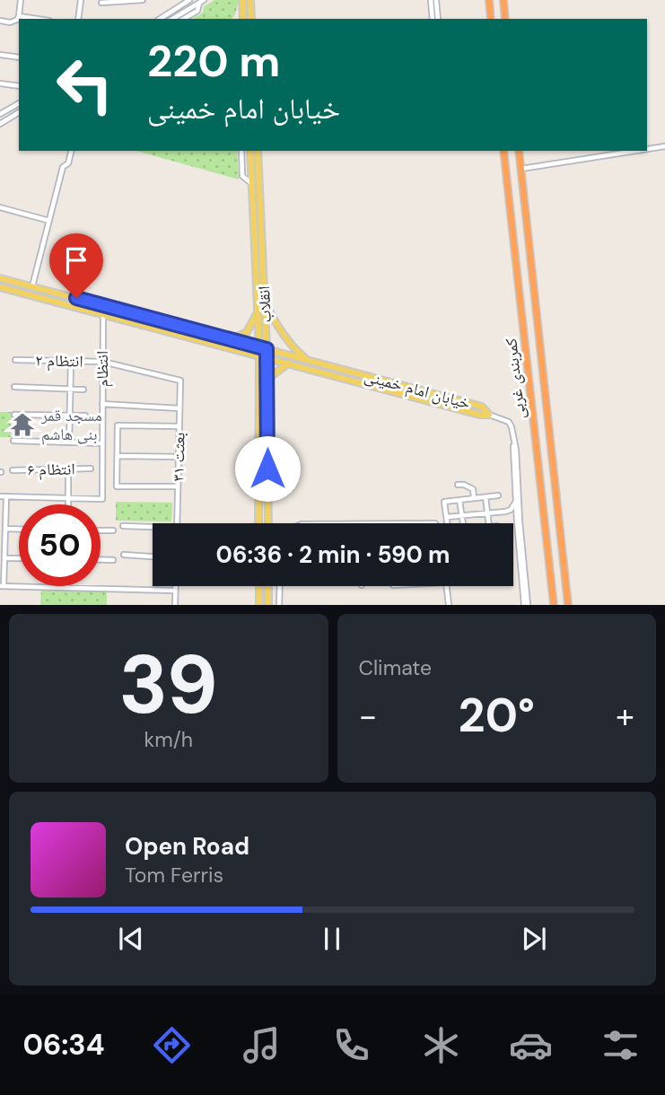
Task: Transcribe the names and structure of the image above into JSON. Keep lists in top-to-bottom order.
{
  "streets": {
    "highway": ["کمربندی غربی"],
    "main road": ["انقلاب", "خیابان امام خمینی"],
    "street": [
      "انتظام ۲",
      "انتظام",
      "بعثت ۳۱",
      "انتظام ۶"
    ]
  },
  "crossings": [
    ["انقلاب", "خیابان امام خمینی"],
    ["انتظام ۲", "انتظام"],
    ["انتظام ۲", "بعثت ۳۱"],
    ["انتظام", "خیابان امام خمینی"]
  ],
  "places": {
    "temple": ["مسجد قمر بنی هاشم"]
  },
  "page": {
    "turn": ["220 m", "خیابان امام خمینی"],
    "limit": "50",
    "trip": "06:36 · 2 min · 590 m",
    "tile": [
      ["39", "km/h"],
      "Climate"
    ],
    "heat": ["−", "20°", "+"],
    "song": ["Open Road", "Tom Ferris"],
    "tabs": "06:34"
  }
}
